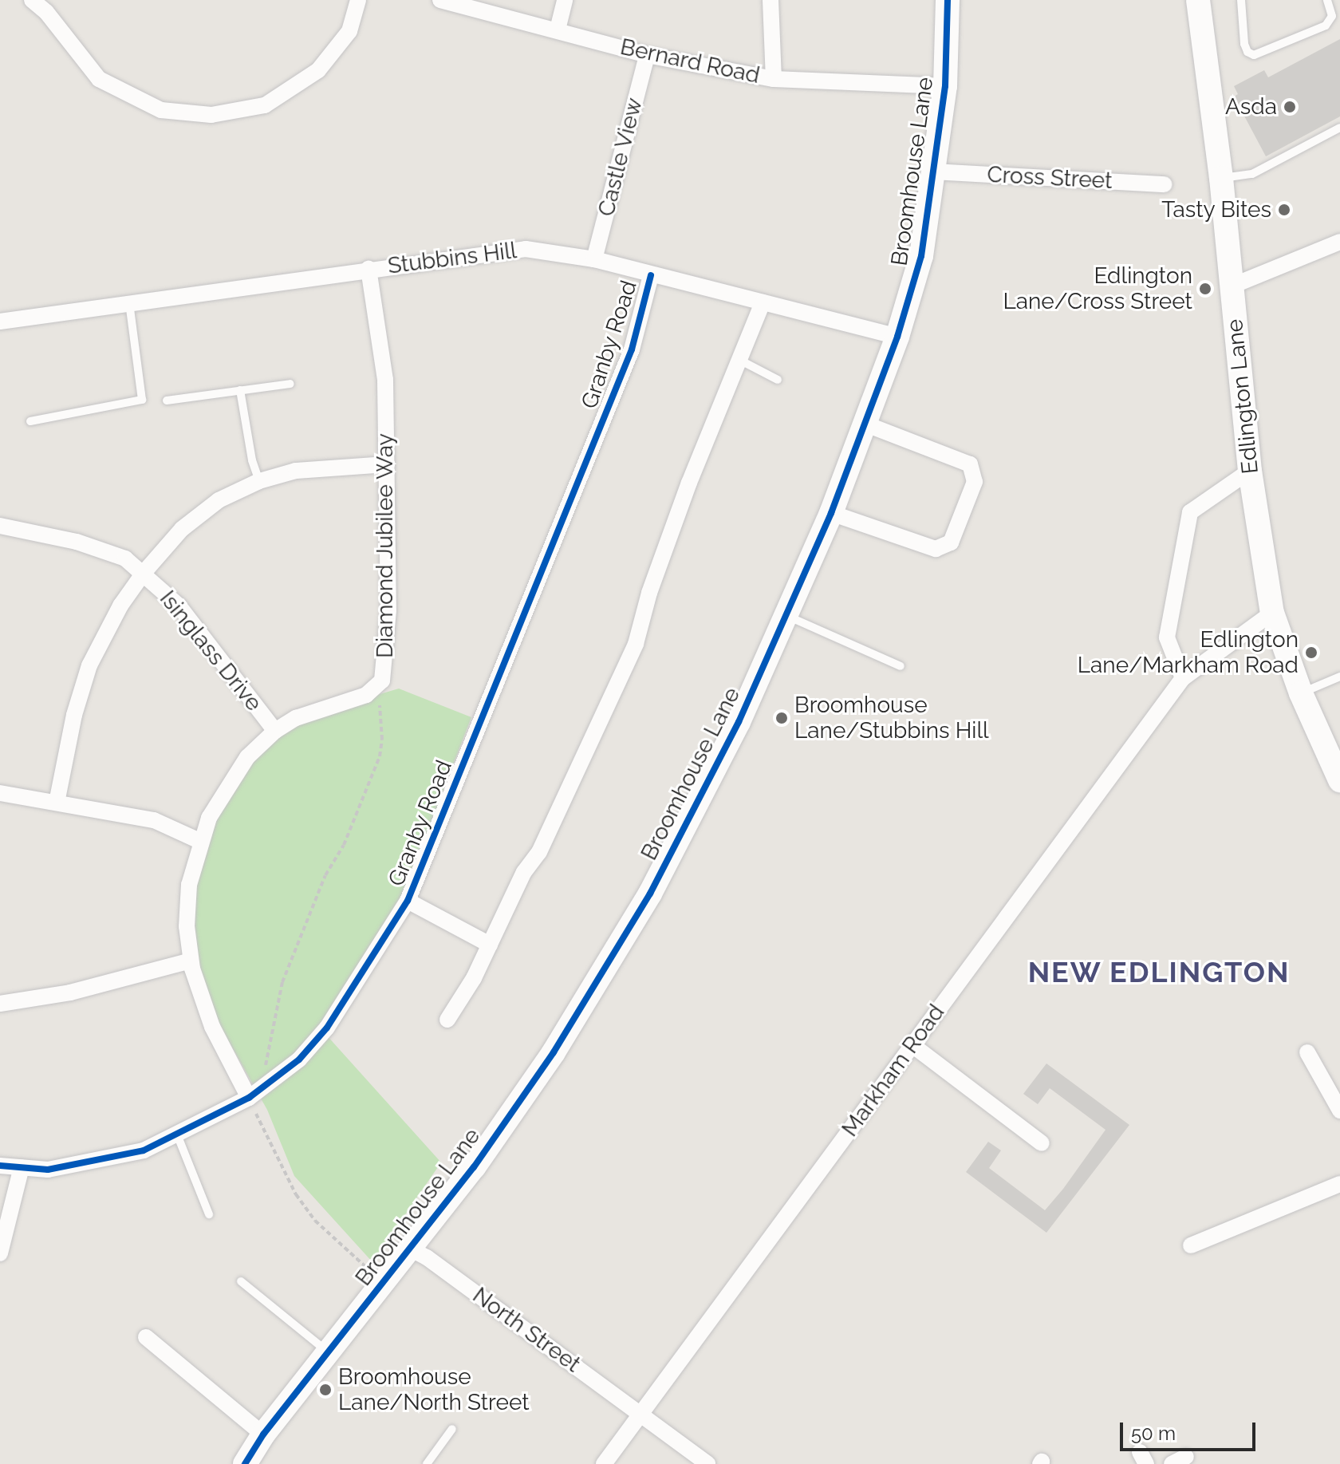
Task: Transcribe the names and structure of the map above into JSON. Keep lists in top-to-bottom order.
{
  "streets": {
    "street": [
      "Bernard Road",
      "Castle View",
      "Broomhouse Lane",
      "Cross Street",
      "Stubbins Hill",
      "Granby Road",
      "Edlington Lane",
      "Diamond Jubilee Way",
      "Isinglass Drive",
      "Markham Road",
      "North Street"
    ]
  },
  "crossings": [
    ["Bernard Road", "Castle View"],
    ["Bernard Road", "Broomhouse Lane"],
    ["Castle View", "Stubbins Hill"],
    ["Broomhouse Lane", "Cross Street"],
    ["Broomhouse Lane", "Stubbins Hill"],
    ["Broomhouse Lane", "North Street"],
    ["Stubbins Hill", "Granby Road"],
    ["Stubbins Hill", "Diamond Jubilee Way"],
    ["Granby Road", "Diamond Jubilee Way"],
    ["Edlington Lane", "Markham Road"],
    ["Diamond Jubilee Way", "Isinglass Drive"],
    ["Markham Road", "North Street"]
  ],
  "districts": ["NEW EDLINGTON"],
  "places": [
    "Asda",
    "Tasty Bites",
    "Edlington Lane/Cross Street",
    "Edlington Lane/Markham Road",
    "Broomhouse Lane/Stubbins Hill",
    "Broomhouse Lane/North Street"
  ],
  "scale_bar": "50 m"
}
